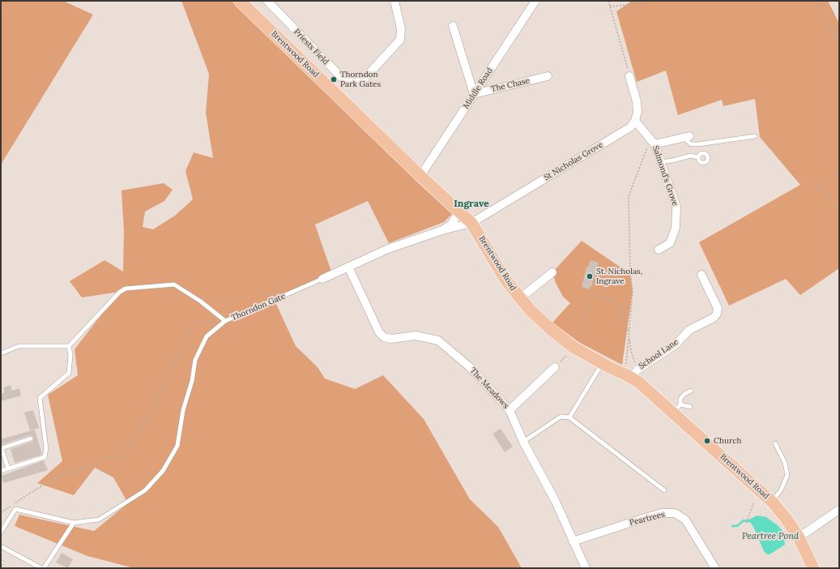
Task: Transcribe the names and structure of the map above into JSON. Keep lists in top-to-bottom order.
{
  "streets": {
    "main road": ["Brentwood Road"],
    "street": [
      "Priests Field",
      "The Chase",
      "Middle Road",
      "St Nicholas Grove",
      "Salmond's Grove",
      "Thorndon Gate",
      "School Lane",
      "The Meadows",
      "Peartrees"
    ]
  },
  "crossings": [
    ["Brentwood Road", "Middle Road"],
    ["Brentwood Road", "St Nicholas Grove"],
    ["Brentwood Road", "Thorndon Gate"],
    ["Brentwood Road", "School Lane"],
    ["The Chase", "Middle Road"],
    ["St Nicholas Grove", "Salmond's Grove"],
    ["St Nicholas Grove", "Thorndon Gate"],
    ["Thorndon Gate", "The Meadows"],
    ["The Meadows", "Peartrees"]
  ],
  "districts": ["Ingrave"],
  "water": ["Peartree Pond"],
  "places": ["Thorndon Park Gates", "St. Nicholas, Ingrave", "Church"]
}
